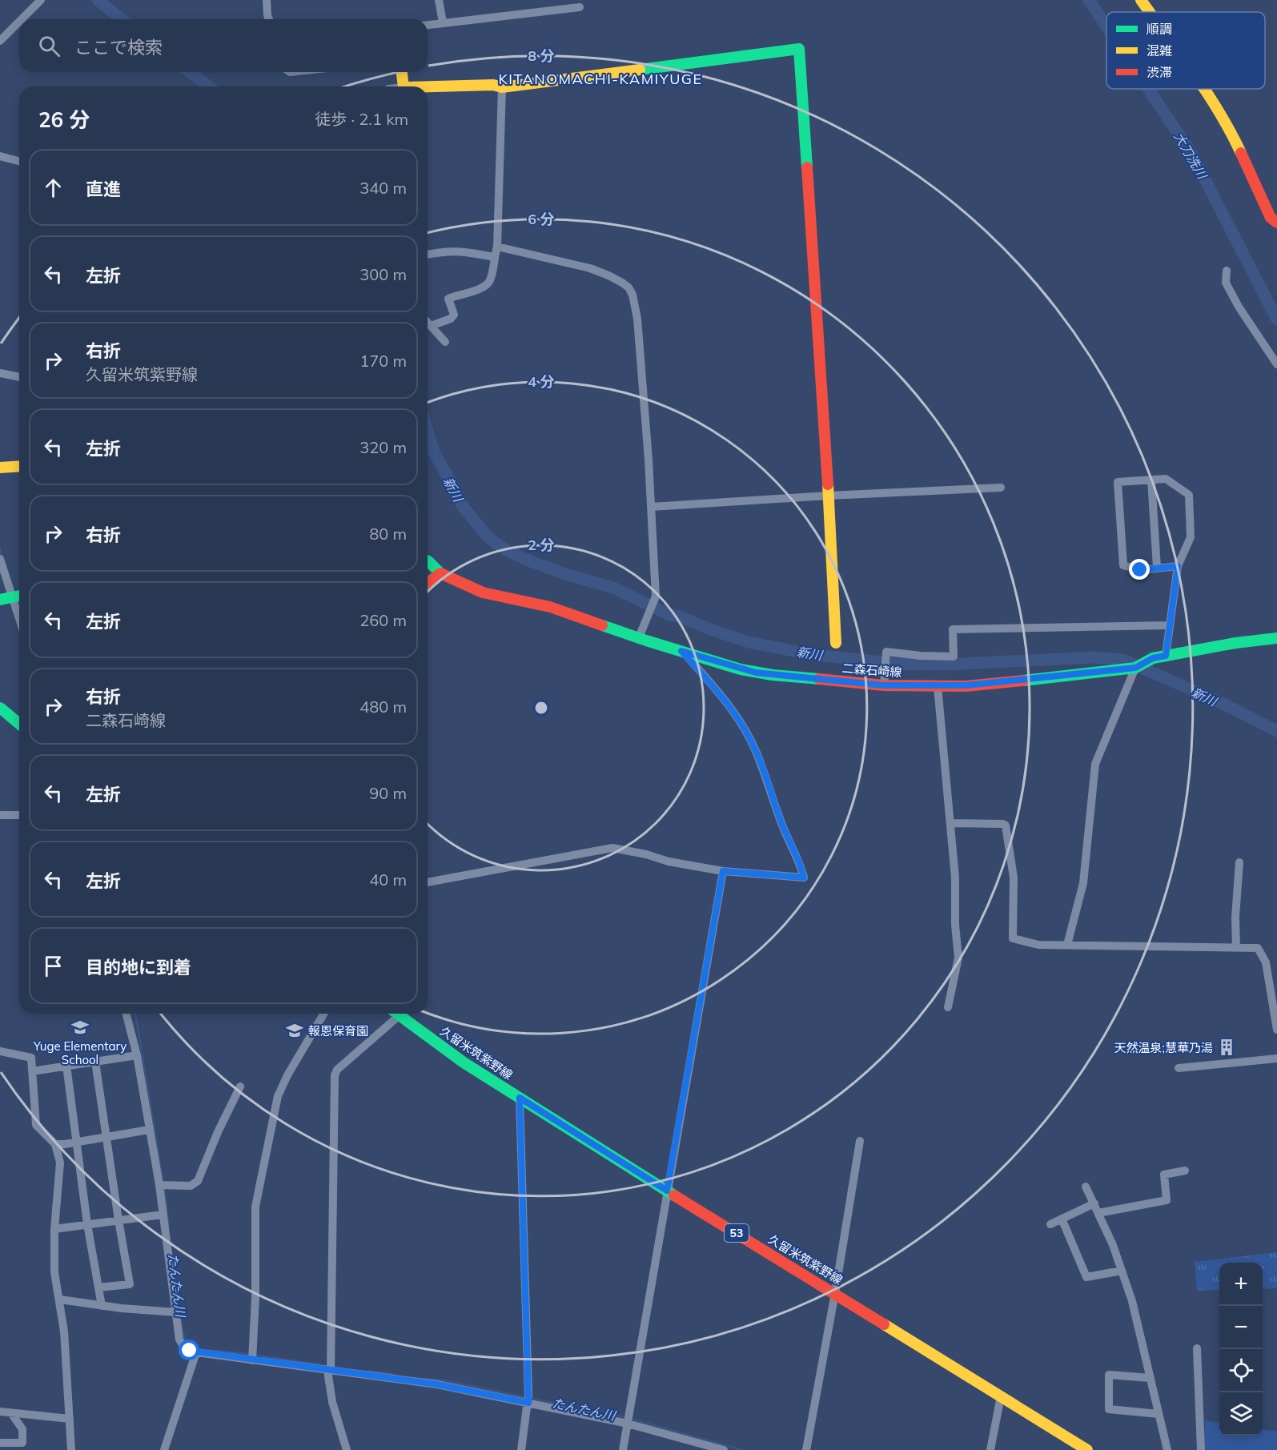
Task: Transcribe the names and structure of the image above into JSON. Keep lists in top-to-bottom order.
{
  "streets": {
    "main road": ["二森石崎線", "久留米筑紫野線", "53"]
  },
  "districts": ["KITANOMACHI-KAMIYUGE"],
  "water": ["大刀洗川", "新川", "たんたん川"],
  "places": {
    "school or university": ["Yuge Elementary School", "報恩保育園"],
    "building": ["天然温泉;慧華乃湯"]
  },
  "legend": ["順調", "混雑", "渋滞"],
  "page": {
    "search": "ここで検索",
    "heading": ["26 分", "徒歩 · 2.1 km"],
    "list": [
      ["直進", "340 m"],
      ["左折", "300 m"],
      ["右折", "久留米筑紫野線", "170 m"],
      ["左折", "320 m"],
      ["右折", "80 m"],
      ["左折", "260 m"],
      ["右折", "二森石崎線", "480 m"],
      ["左折", "90 m"],
      ["左折", "40 m"],
      "目的地に到着"
    ],
    "map_buttons": ["+", "−"]
  },
  "rings": [
    "8 分",
    "6 分",
    "4 分",
    "2 分"
  ]
}
